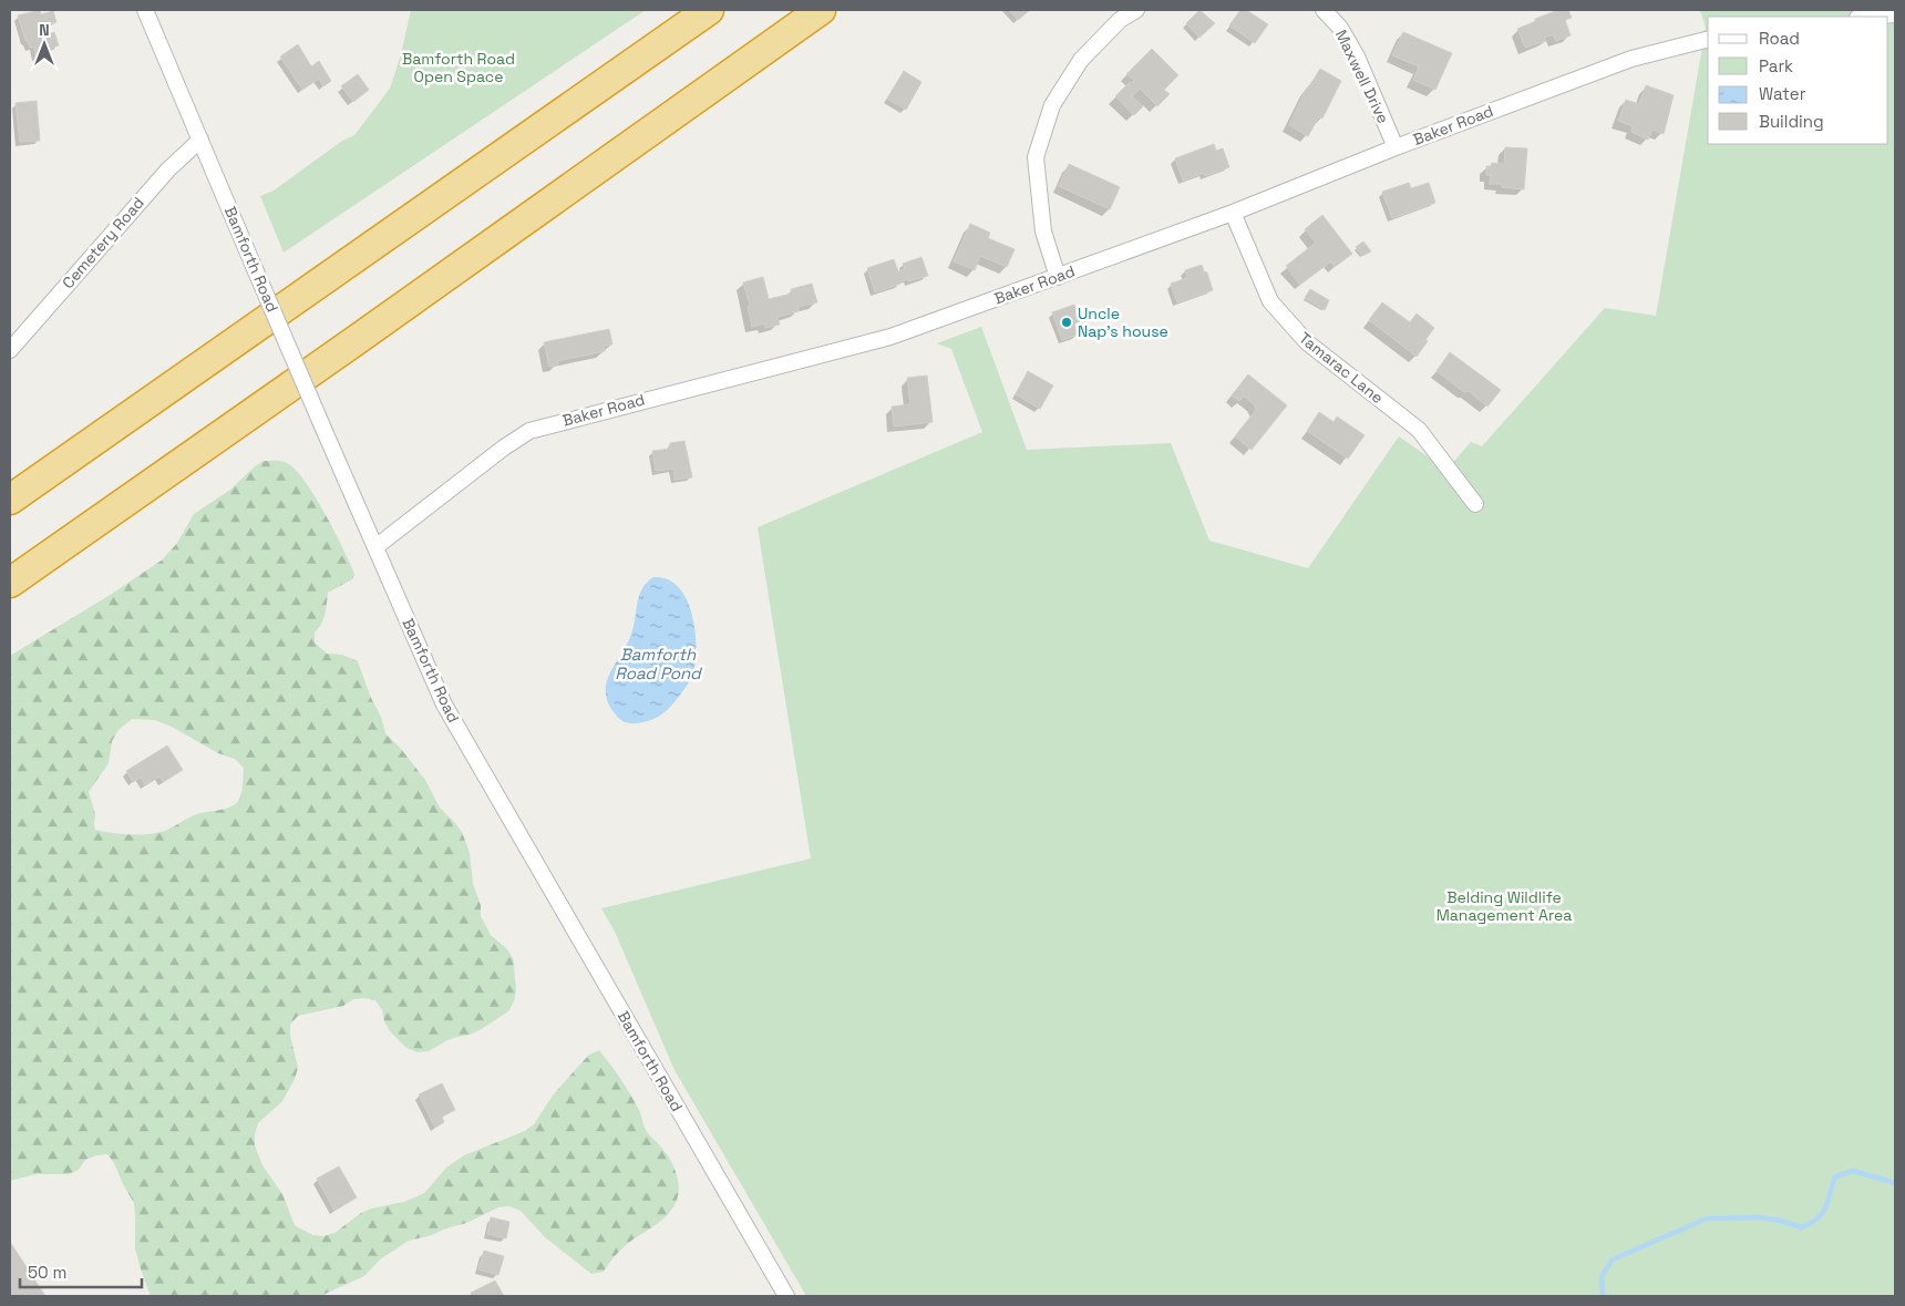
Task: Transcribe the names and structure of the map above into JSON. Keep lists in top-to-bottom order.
{
  "streets": {
    "street": [
      "Maxwell Drive",
      "Baker Road",
      "Cemetery Road",
      "Bamforth Road",
      "Tamarac Lane"
    ]
  },
  "crossings": [
    ["Maxwell Drive", "Baker Road"],
    ["Baker Road", "Bamforth Road"],
    ["Baker Road", "Tamarac Lane"],
    ["Cemetery Road", "Bamforth Road"]
  ],
  "water": ["Bamforth Road Pond"],
  "parks": ["Bamforth Road Open Space", "Belding Wildlife Management Area"],
  "places": ["Uncle Nap's house"],
  "legend": [
    "Road",
    "Park",
    "Water",
    "Building"
  ],
  "scale_bar": "50 m",
  "north": "top"
}
